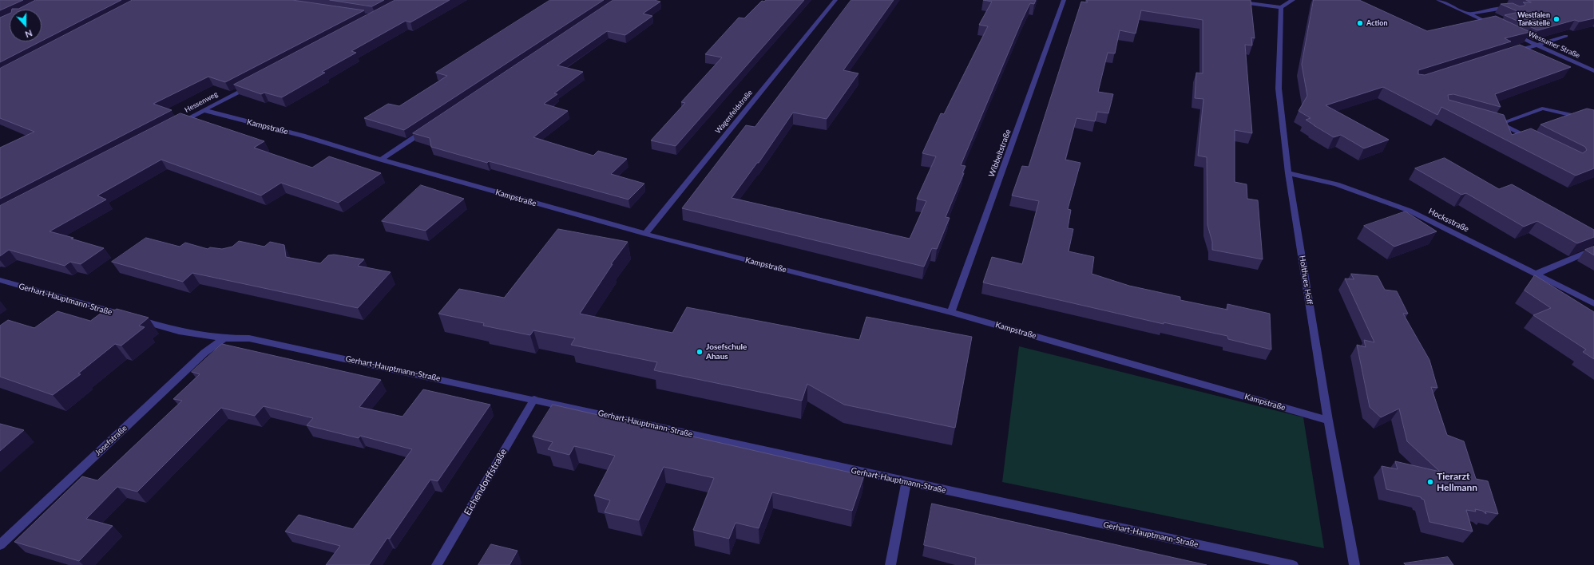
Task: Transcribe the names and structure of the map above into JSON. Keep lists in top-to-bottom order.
{
  "streets": {
    "street": [
      "Wessumer Straße",
      "Hessenweg",
      "Wagenfeldstraße",
      "Kampstraße",
      "Wibbeltstraße",
      "Hocksstraße",
      "Holthues Hoff",
      "Gerhart-Hauptmann-Straße",
      "Josefstraße",
      "Eichendorffstraße"
    ]
  },
  "crossings": [
    ["Hessenweg", "Kampstraße"],
    ["Wagenfeldstraße", "Kampstraße"],
    ["Kampstraße", "Wibbeltstraße"],
    ["Kampstraße", "Holthues Hoff"],
    ["Hocksstraße", "Holthues Hoff"],
    ["Gerhart-Hauptmann-Straße", "Josefstraße"],
    ["Gerhart-Hauptmann-Straße", "Eichendorffstraße"]
  ],
  "places": [
    "Westfalen Tankstelle",
    "Action",
    "Josefschule Ahaus",
    "Tierarzt Hellmann"
  ],
  "north": "bottom"
}
